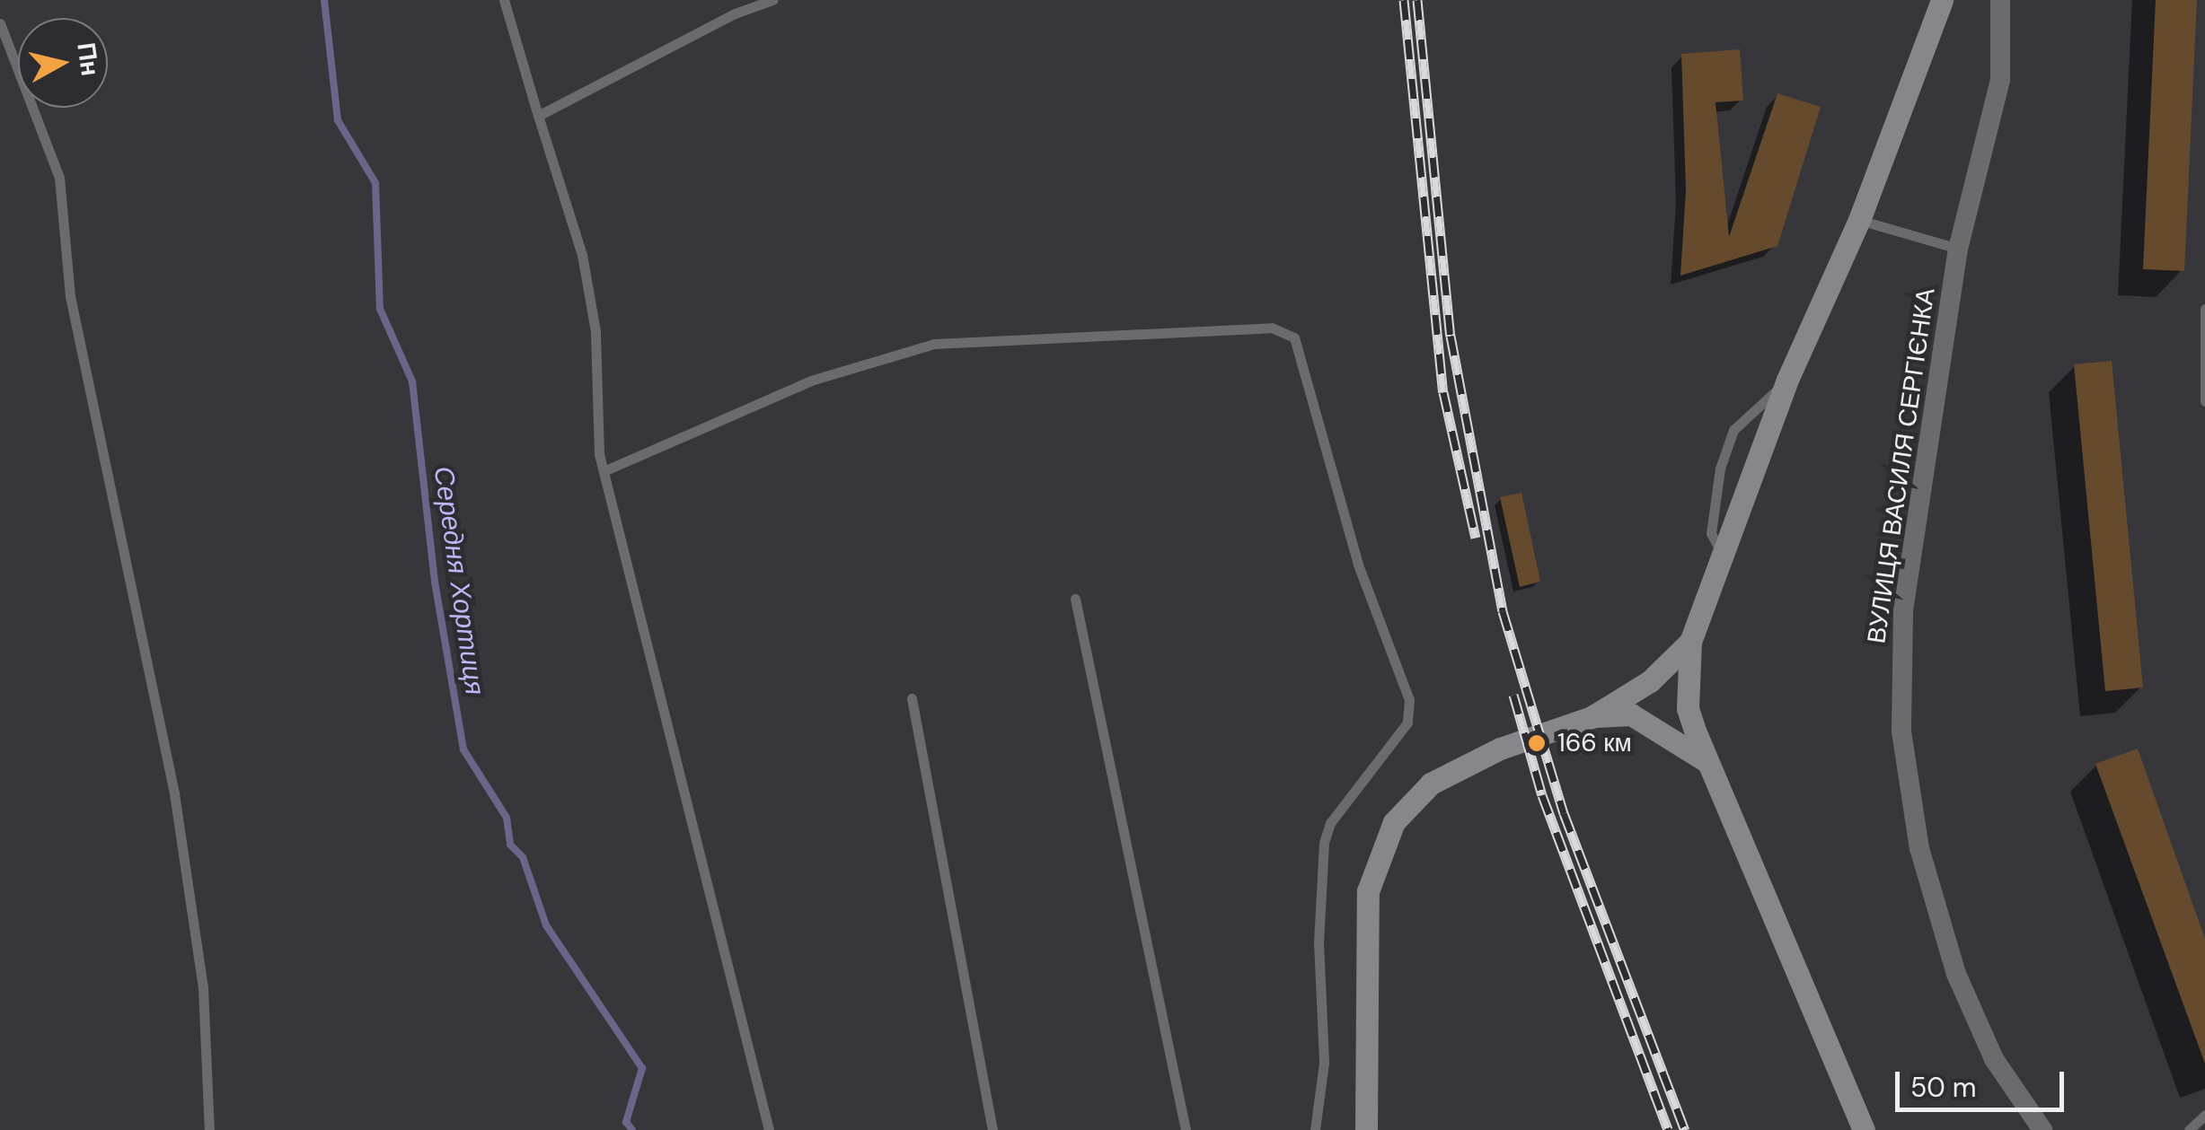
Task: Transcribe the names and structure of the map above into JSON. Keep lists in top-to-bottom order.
{
  "streets": {
    "street": ["ВУЛИЦЯ ВАСИЛЯ СЕРГІЄНКА"]
  },
  "water": ["Середня Хортиця"],
  "places": ["166 км"],
  "scale_bar": "50 m",
  "north": "right"
}
